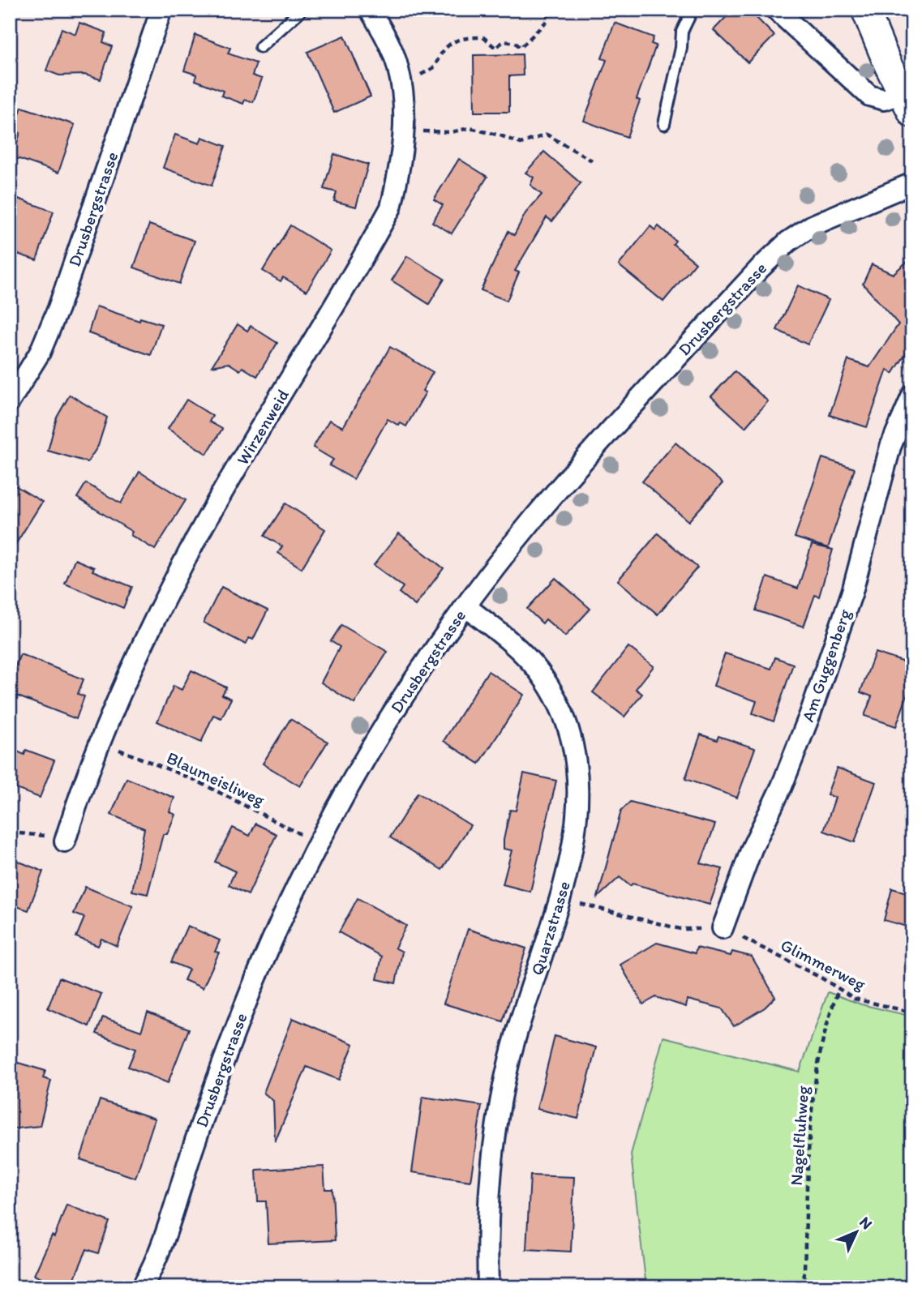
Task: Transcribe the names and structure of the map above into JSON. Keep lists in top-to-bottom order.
{
  "streets": {
    "street": [
      "Drusbergstrasse",
      "Wirzenweid",
      "Am Guggenberg",
      "Quarzstrasse"
    ],
    "path": ["Blaumeisliweg", "Glimmerweg", "Nagelfluhweg"]
  },
  "crossings": [
    ["Drusbergstrasse", "Blaumeisliweg"],
    ["Drusbergstrasse", "Quarzstrasse"],
    ["Wirzenweid", "Blaumeisliweg"],
    ["Glimmerweg", "Nagelfluhweg"]
  ],
  "north": "top right"
}
